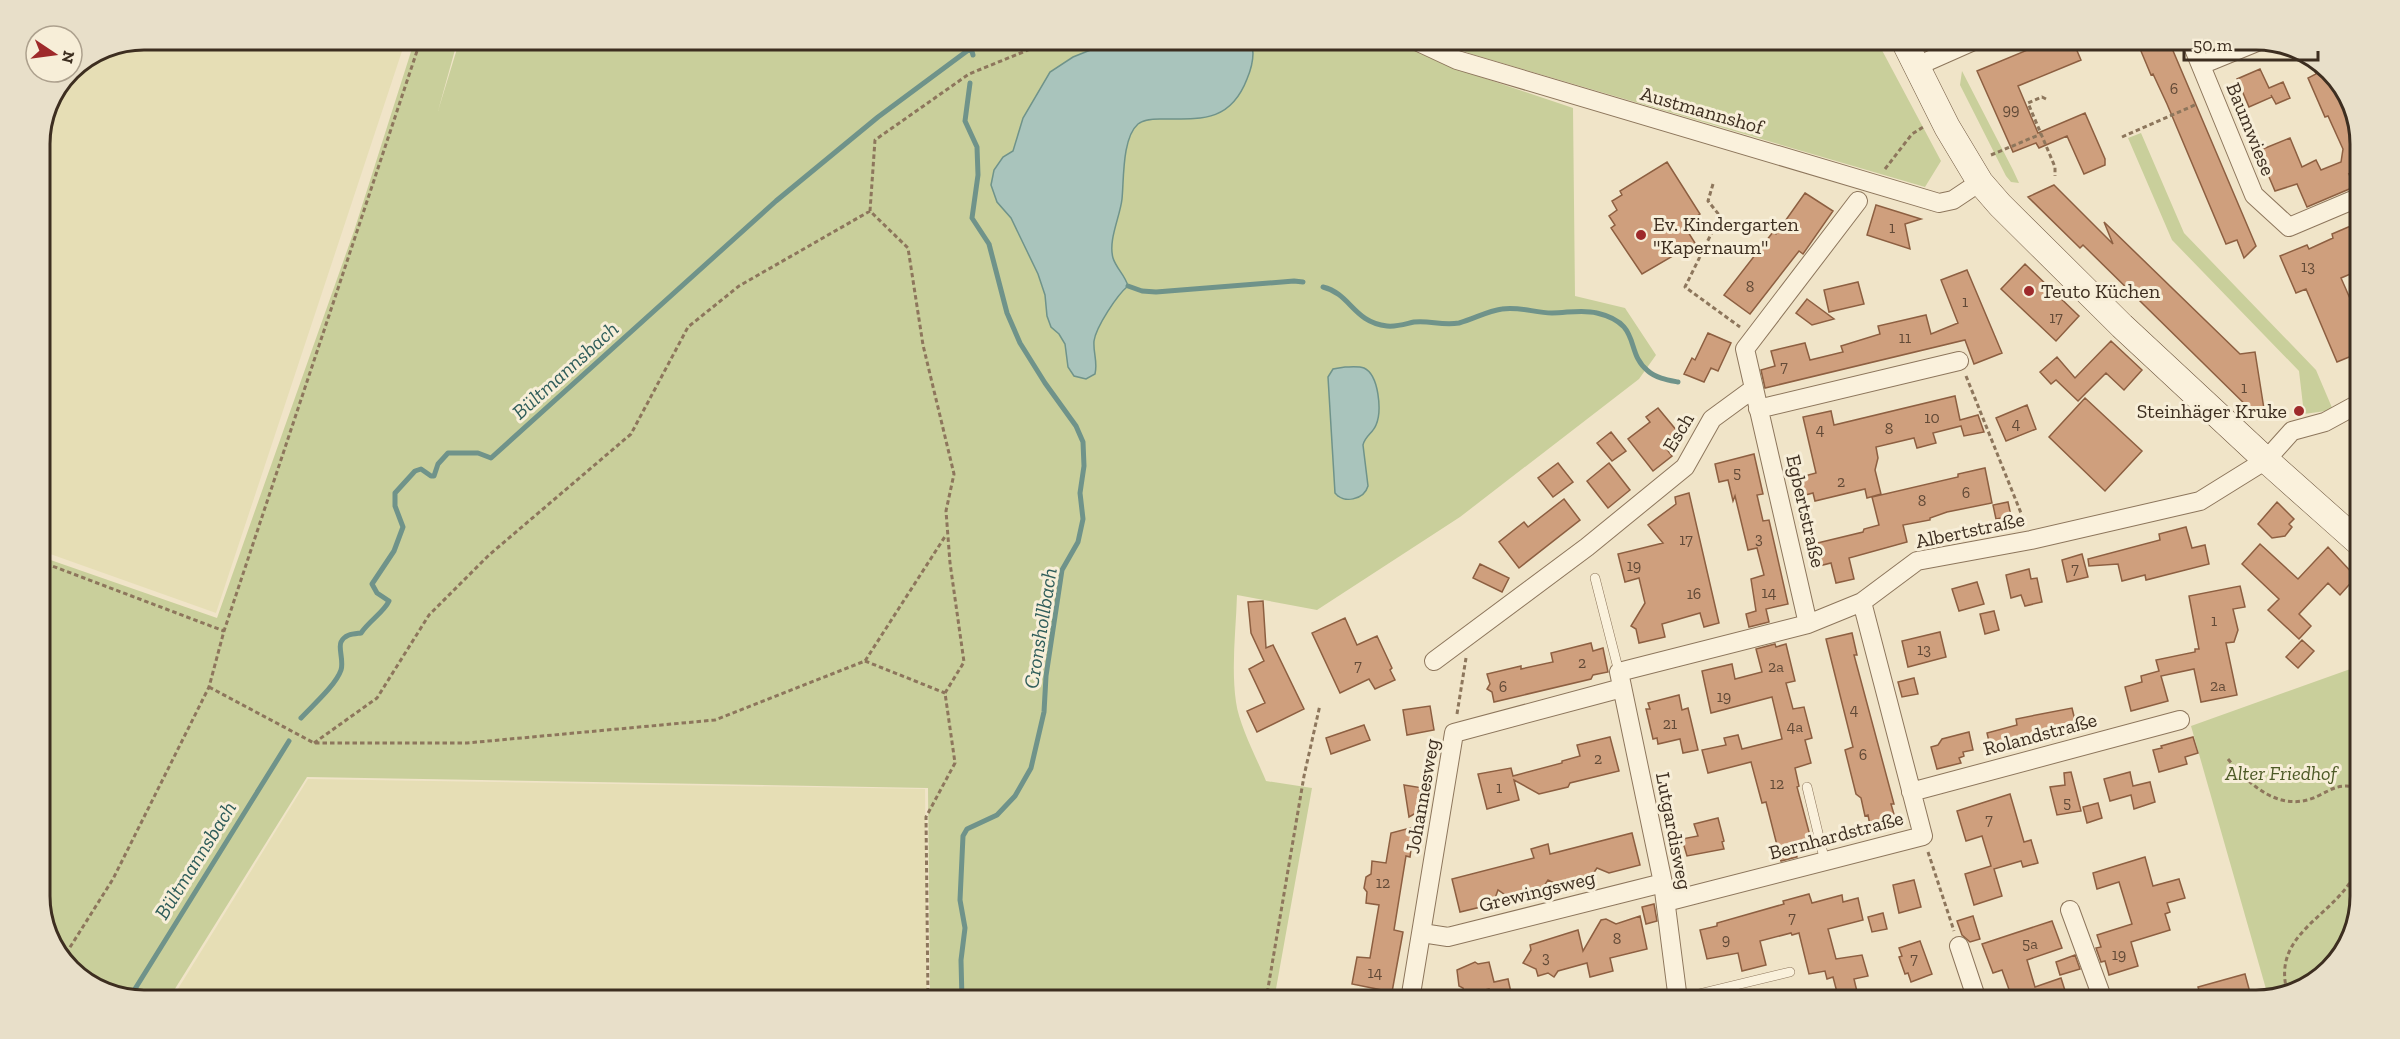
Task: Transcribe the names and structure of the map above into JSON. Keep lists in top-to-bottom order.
{
  "streets": {
    "street": [
      "Austmannshof",
      "Baumwiese",
      "Esch",
      "Egbertstraße",
      "Albertstraße",
      "Rolandstraße",
      "Johannesweg",
      "Lutgardisweg",
      "Bernhardstraße",
      "Grewingsweg"
    ]
  },
  "crossings": [
    ["Esch", "Egbertstraße"],
    ["Egbertstraße", "Albertstraße"],
    ["Albertstraße", "Johannesweg"],
    ["Albertstraße", "Lutgardisweg"],
    ["Albertstraße", "Bernhardstraße"],
    ["Rolandstraße", "Bernhardstraße"],
    ["Johannesweg", "Lutgardisweg"],
    ["Johannesweg", "Grewingsweg"],
    ["Lutgardisweg", "Bernhardstraße"],
    ["Lutgardisweg", "Grewingsweg"]
  ],
  "water": ["Bültmannsbach", "Cronshollbach"],
  "parks": ["Alter Friedhof"],
  "places": ["Ev. Kindergarten \"Kapernaum\"", "Teuto Küchen", "Steinhäger Kruke"],
  "house_numbers": [
    "6",
    "99",
    "1",
    "13",
    "8",
    "1",
    "17",
    "11",
    "7",
    "1",
    "10",
    "4",
    "8",
    "4",
    "5",
    "2",
    "6",
    "8",
    "3",
    "17",
    "19",
    "7",
    "14",
    "16",
    "1",
    "13",
    "2",
    "7",
    "2a",
    "2a",
    "6",
    "19",
    "4",
    "21",
    "4a",
    "6",
    "2",
    "12",
    "1",
    "5",
    "7",
    "12",
    "7",
    "8",
    "9",
    "5a",
    "19",
    "3",
    "7",
    "14"
  ],
  "scale_bar": "50 m",
  "north": "right"
}
